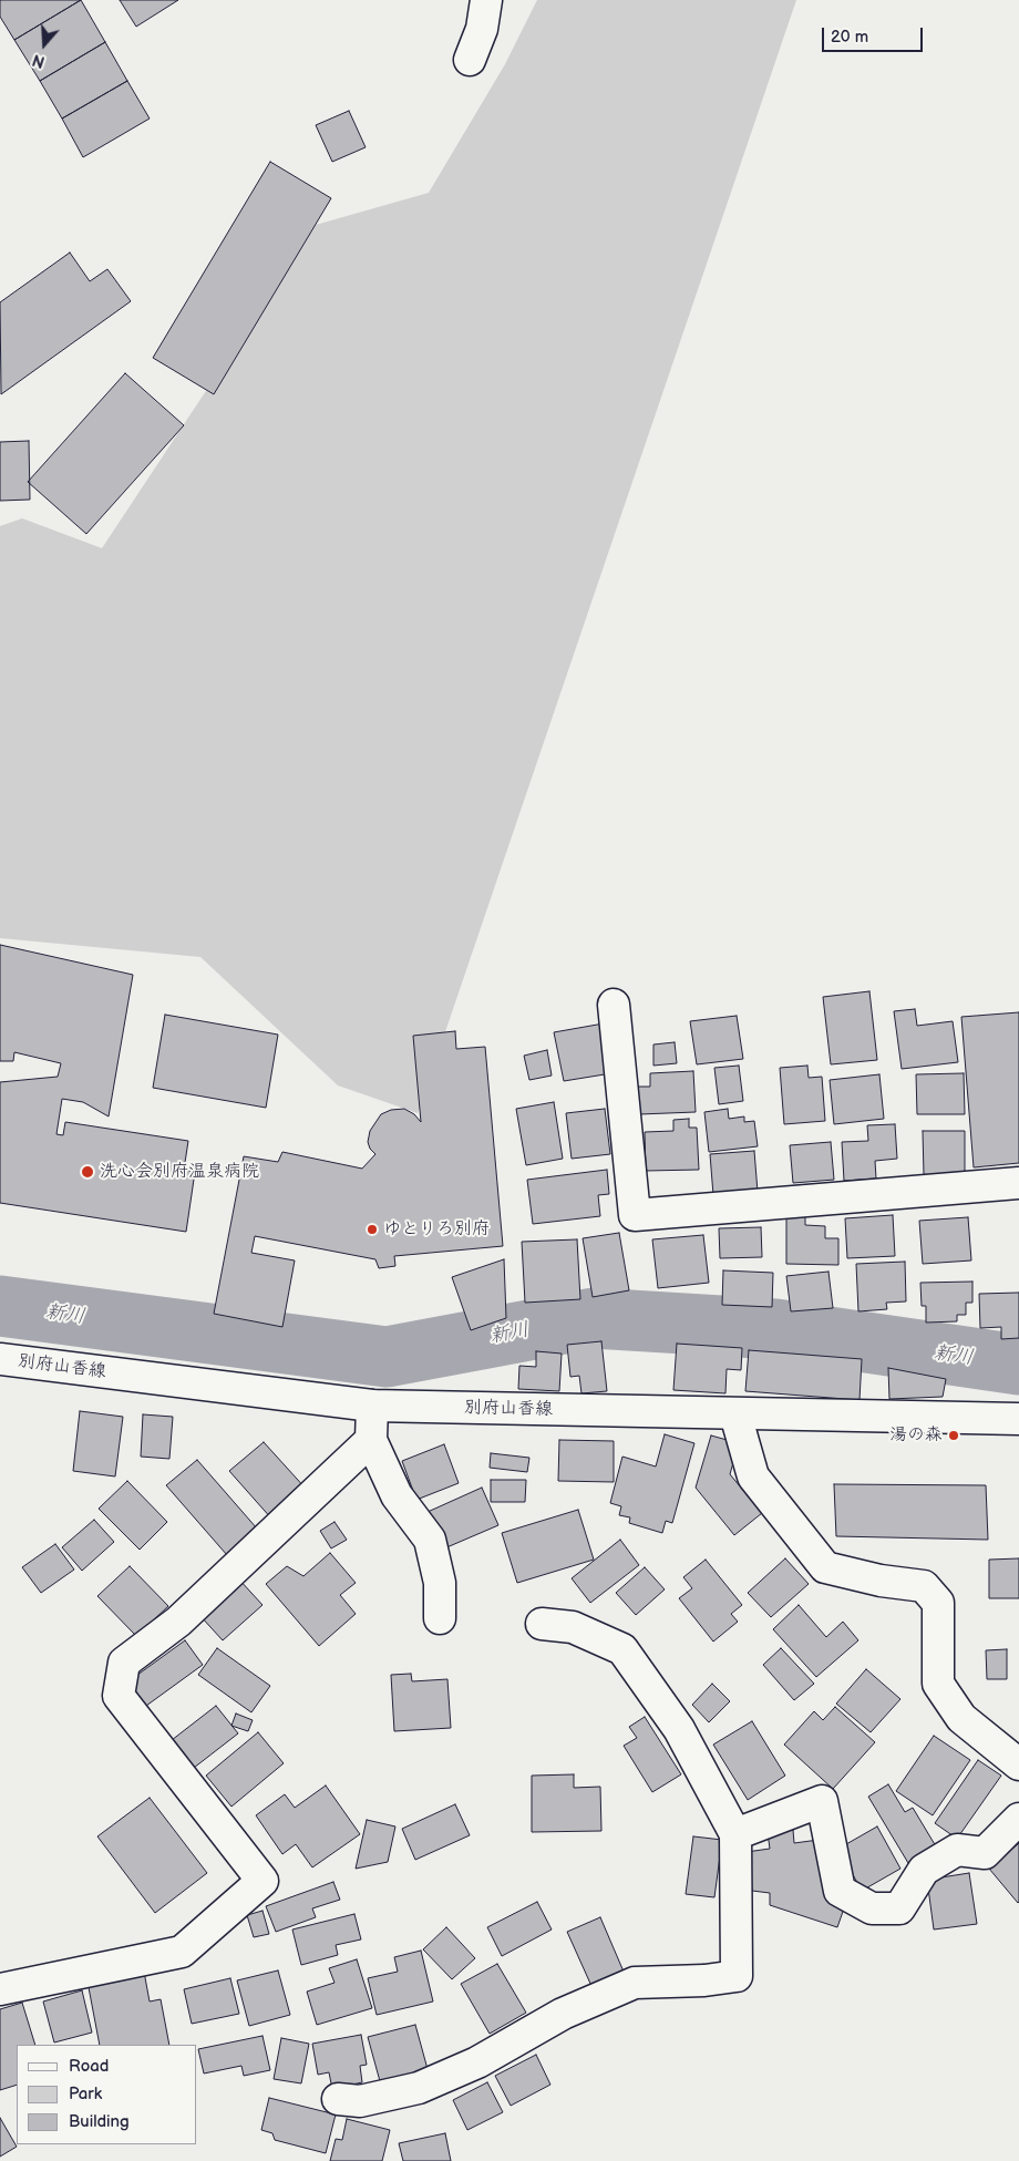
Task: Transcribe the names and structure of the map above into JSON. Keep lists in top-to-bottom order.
{
  "streets": {
    "street": ["別府山香線"]
  },
  "water": ["新川"],
  "places": ["洗心会別府温泉病院", "ゆとりろ別府", "湯の森"],
  "legend": ["Road", "Park", "Building"],
  "scale_bar": "20 m",
  "north": "bottom"
}
